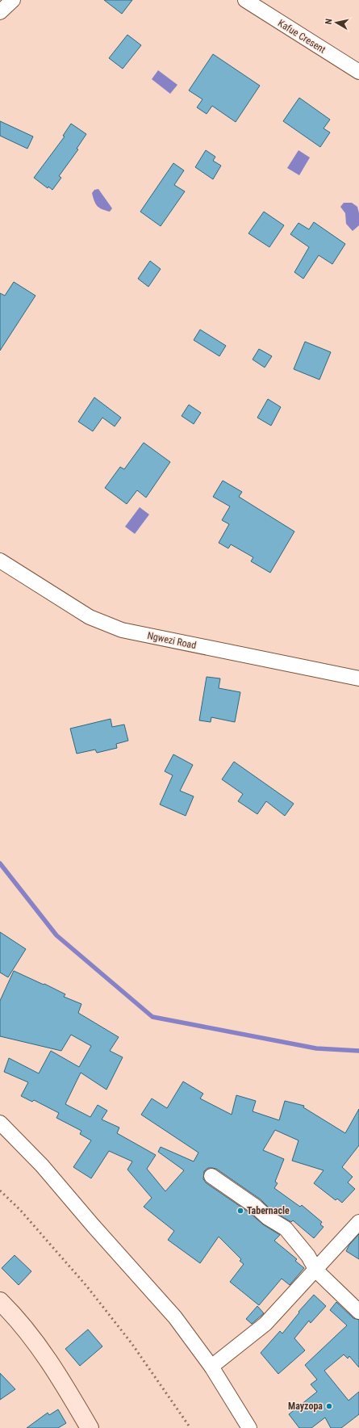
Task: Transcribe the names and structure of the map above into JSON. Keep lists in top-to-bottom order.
{
  "streets": {
    "street": ["Kafue Cresent", "Ngwezi Road"]
  },
  "places": ["Tabernacle", "Mayzopa"],
  "north": "left"
}
